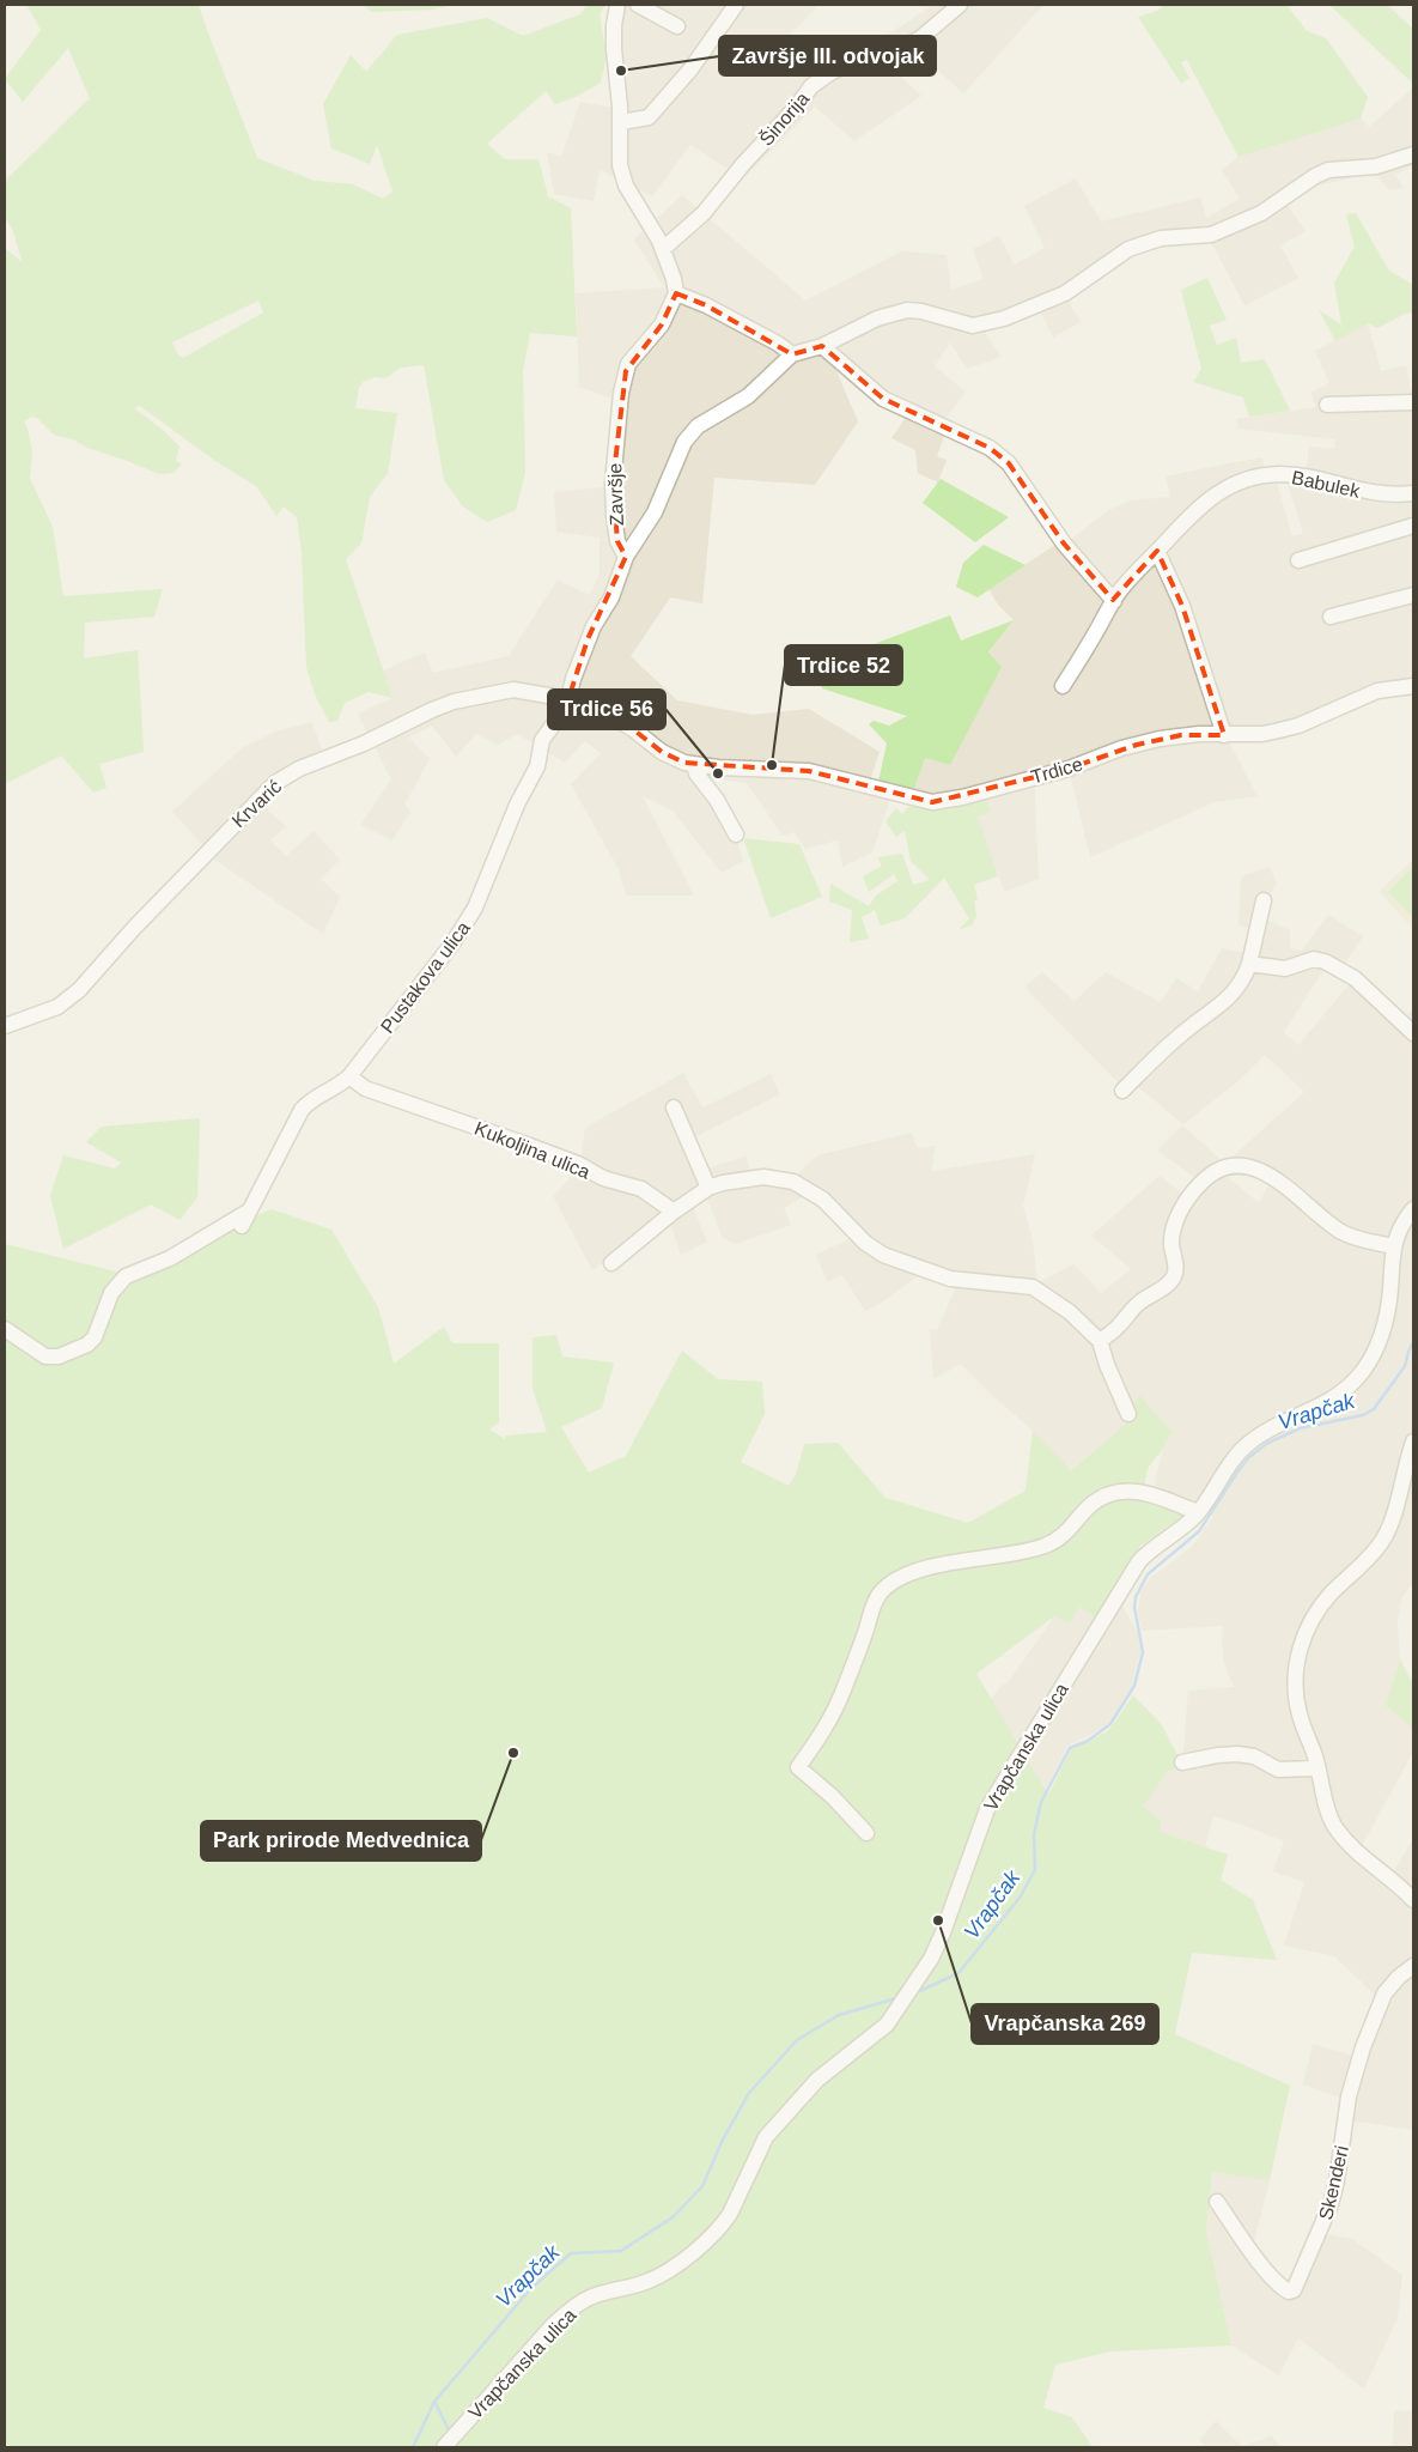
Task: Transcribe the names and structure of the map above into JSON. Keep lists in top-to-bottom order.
{
  "streets": {
    "street": [
      "Šinorija",
      "Babulek",
      "Završje",
      "Trdice",
      "Krvarić",
      "Pustakova ulica",
      "Kukoljina ulica",
      "Vrapčanska ulica",
      "Skenderi"
    ]
  },
  "crossings": [
    ["Trdice", "Krvarić"],
    ["Trdice", "Pustakova ulica"],
    ["Krvarić", "Pustakova ulica"],
    ["Pustakova ulica", "Kukoljina ulica"]
  ],
  "water": ["Vrapčak"],
  "places": [
    "Završje III. odvojak",
    "Trdice 52",
    "Trdice 56",
    "Park prirode Medvednica",
    "Vrapčanska 269"
  ]
}
